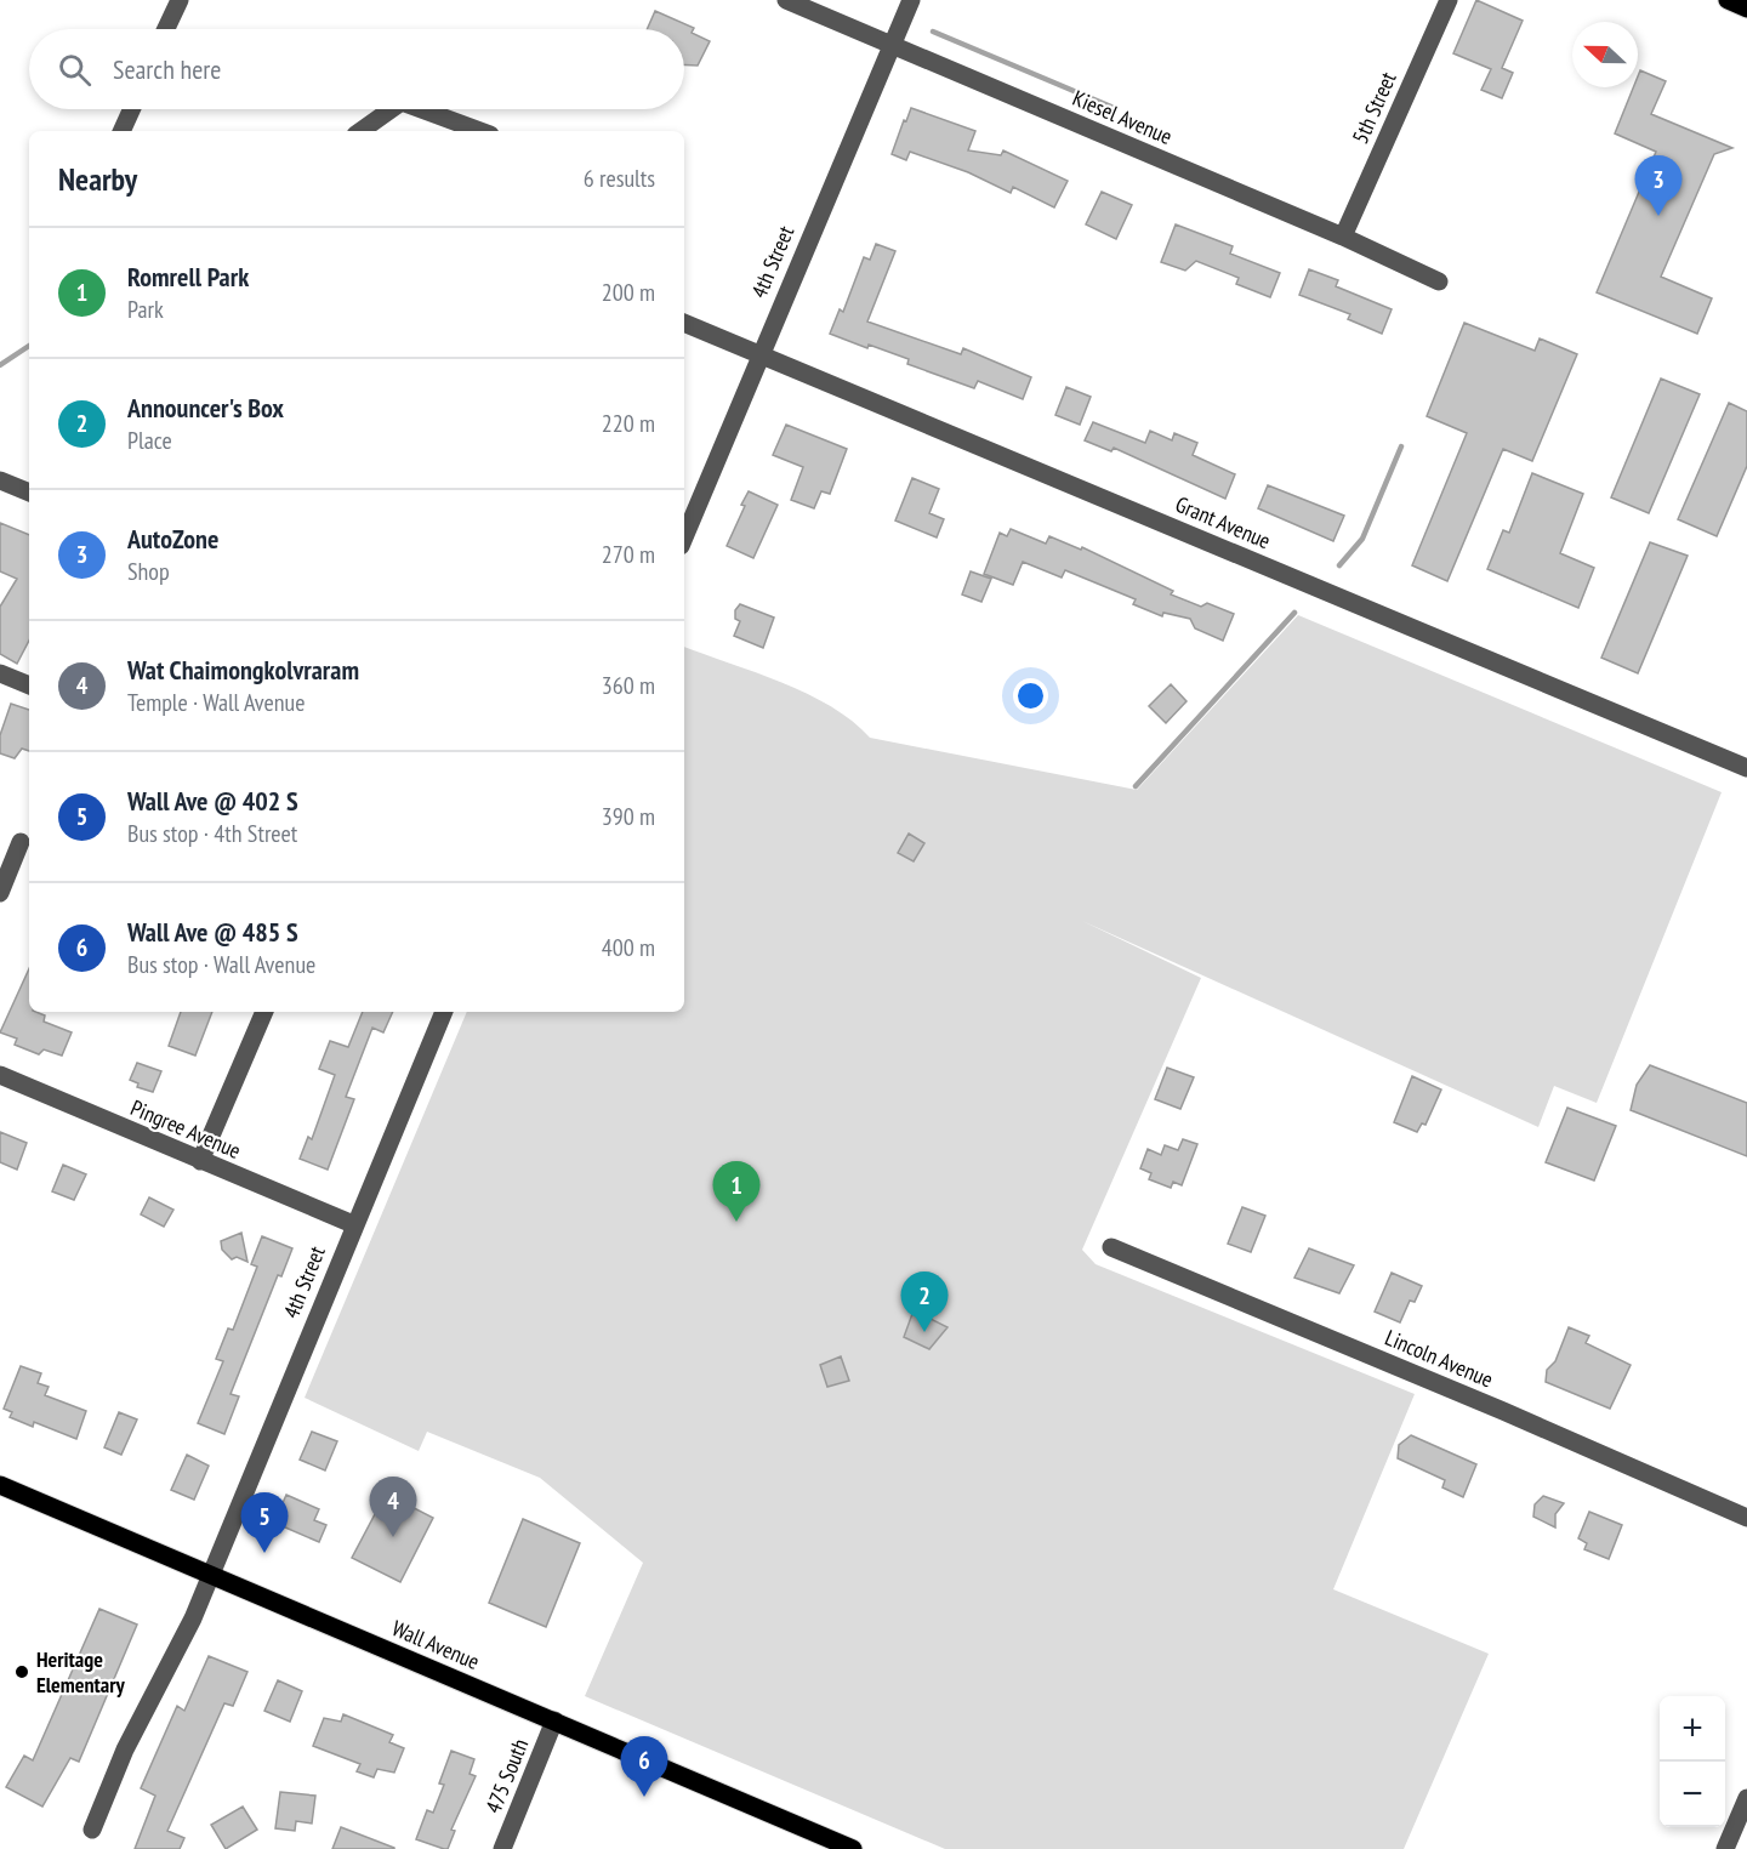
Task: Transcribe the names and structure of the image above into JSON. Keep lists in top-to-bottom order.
{
  "streets": {
    "main road": ["Wall Avenue"],
    "street": [
      "5th Street",
      "Kiesel Avenue",
      "4th Street",
      "Grant Avenue",
      "Pingree Avenue",
      "Lincoln Avenue",
      "475 South"
    ]
  },
  "crossings": [
    ["5th Street", "Kiesel Avenue"],
    ["Kiesel Avenue", "4th Street"],
    ["4th Street", "Grant Avenue"],
    ["4th Street", "Pingree Avenue"],
    ["4th Street", "Wall Avenue"],
    ["Wall Avenue", "475 South"]
  ],
  "places": ["Heritage Elementary"],
  "north": "left",
  "page": {
    "search": "Search here",
    "heading": ["Nearby", "6 results"],
    "pins": [
      "3",
      "1",
      "2",
      "4",
      "5",
      "6"
    ],
    "list": [
      {
        "mark": "1",
        "name": "Romrell Park",
        "note": "Park",
        "value": "200 m"
      },
      {
        "mark": "2",
        "name": "Announcer's Box",
        "note": "Place",
        "value": "220 m"
      },
      {
        "mark": "3",
        "name": "AutoZone",
        "note": "Shop",
        "value": "270 m"
      },
      {
        "mark": "4",
        "name": "Wat Chaimongkolvraram",
        "note": "Temple · Wall Avenue",
        "value": "360 m"
      },
      {
        "mark": "5",
        "name": "Wall Ave @ 402 S",
        "note": "Bus stop · 4th Street",
        "value": "390 m"
      },
      {
        "mark": "6",
        "name": "Wall Ave @ 485 S",
        "note": "Bus stop · Wall Avenue",
        "value": "400 m"
      }
    ],
    "map_buttons": ["+", "−"]
  }
}
